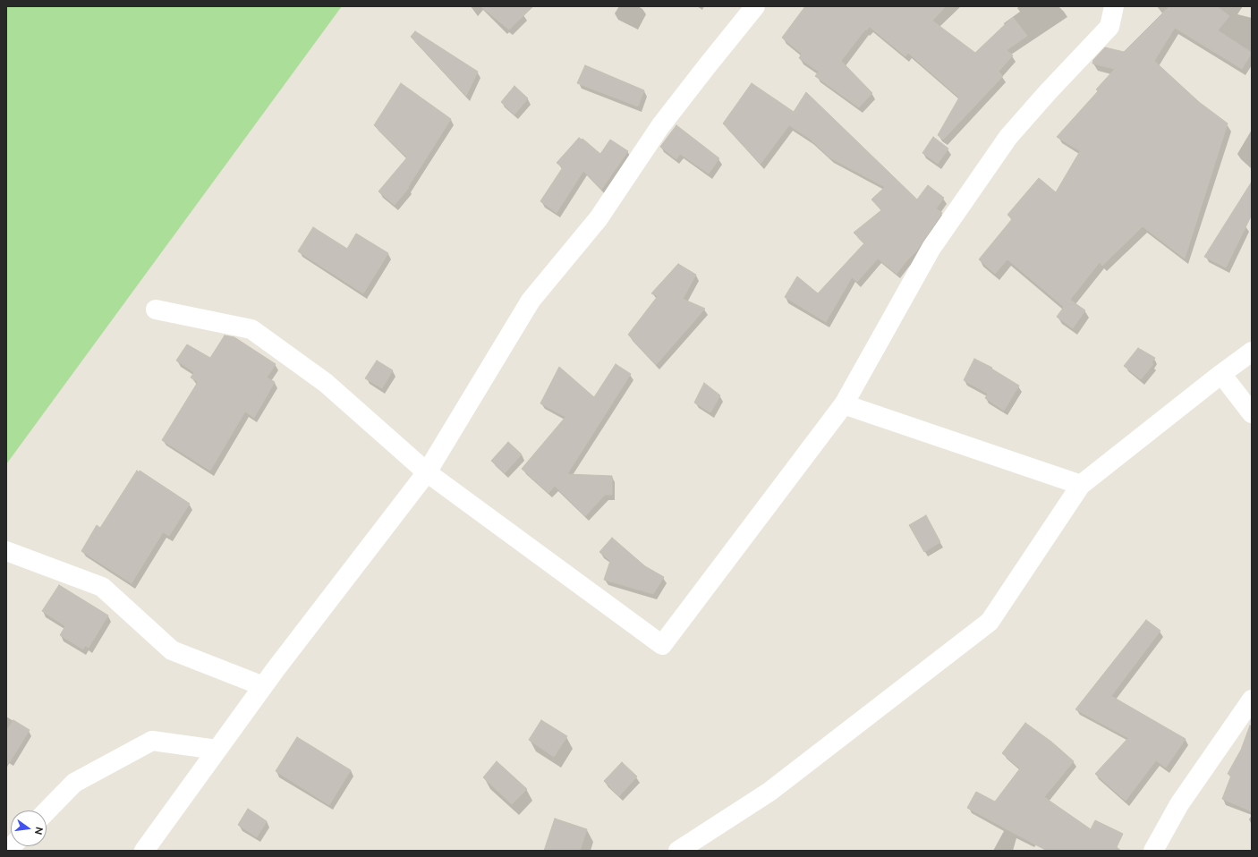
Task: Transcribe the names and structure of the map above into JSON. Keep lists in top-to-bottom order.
{
  "north": "right"
}
